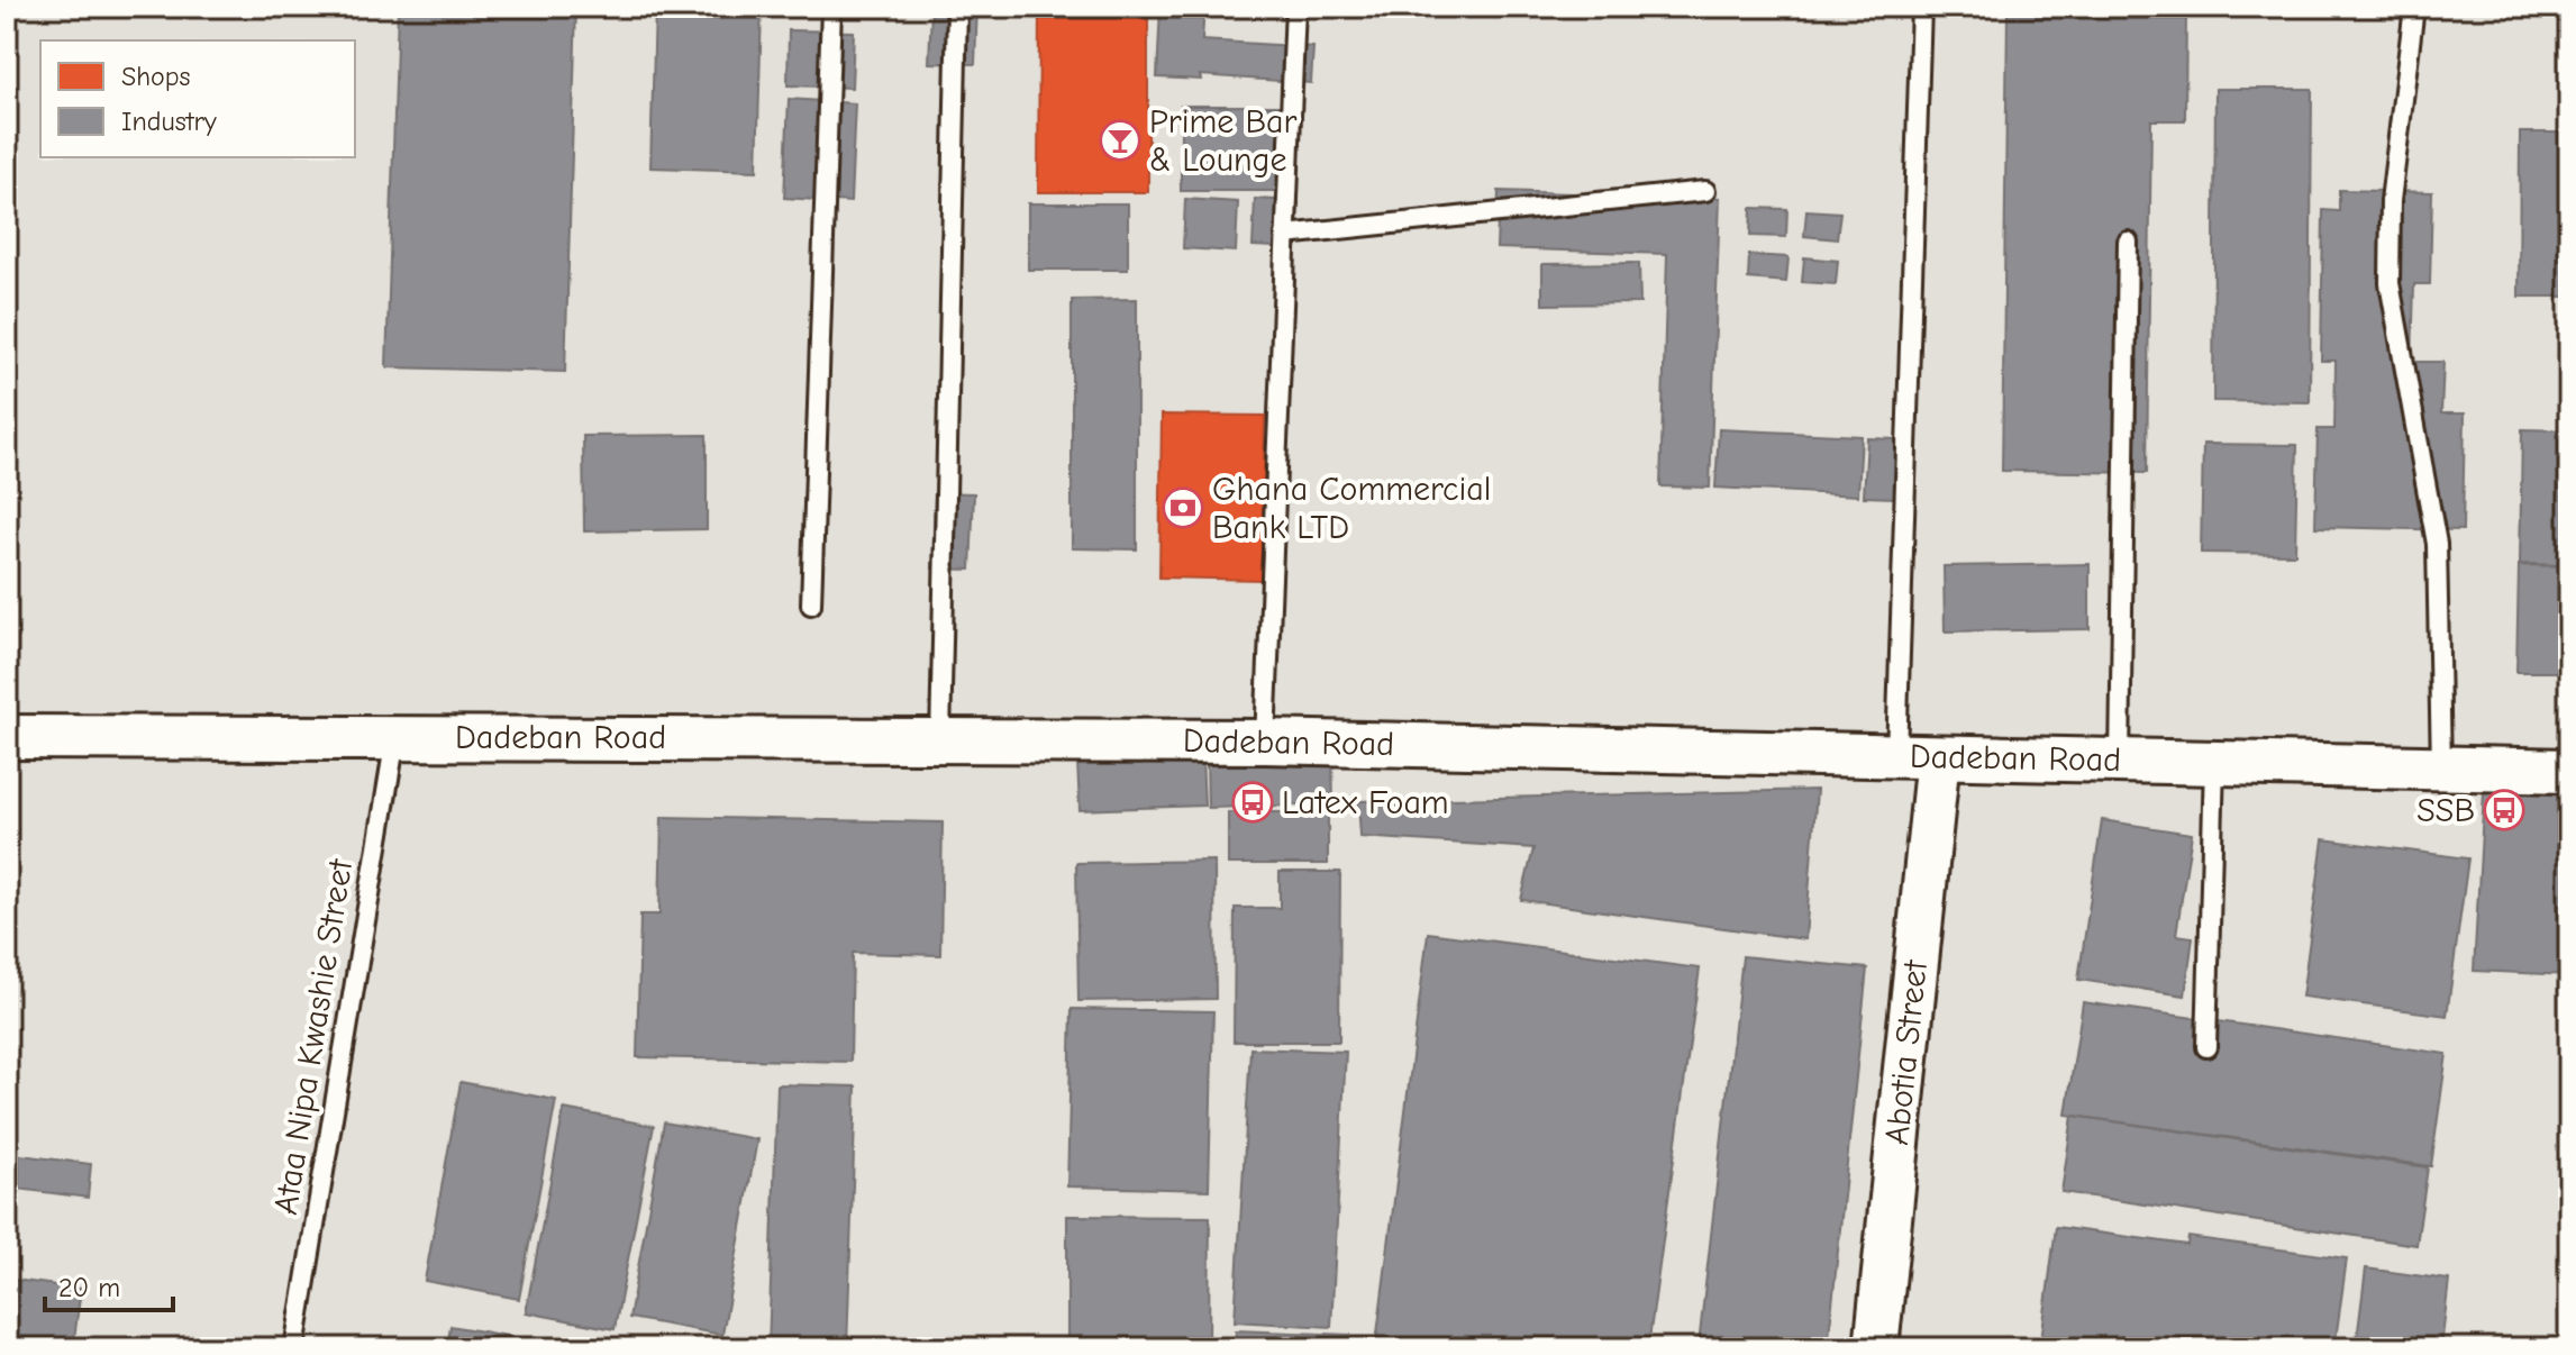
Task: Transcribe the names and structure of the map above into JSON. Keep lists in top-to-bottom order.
{
  "streets": {
    "street": ["Dadeban Road", "Abotia Street"],
    "lane": ["Ataa Nipa Kwashie Street"]
  },
  "crossings": [
    ["Dadeban Road", "Ataa Nipa Kwashie Street"],
    ["Dadeban Road", "Abotia Street"]
  ],
  "places": {
    "bar": ["Prime Bar & Lounge"],
    "bank": ["Ghana Commercial Bank LTD"],
    "bus stop": ["Latex Foam", "SSB"]
  },
  "legend": ["Shops", "Industry"],
  "scale_bar": "20 m"
}
